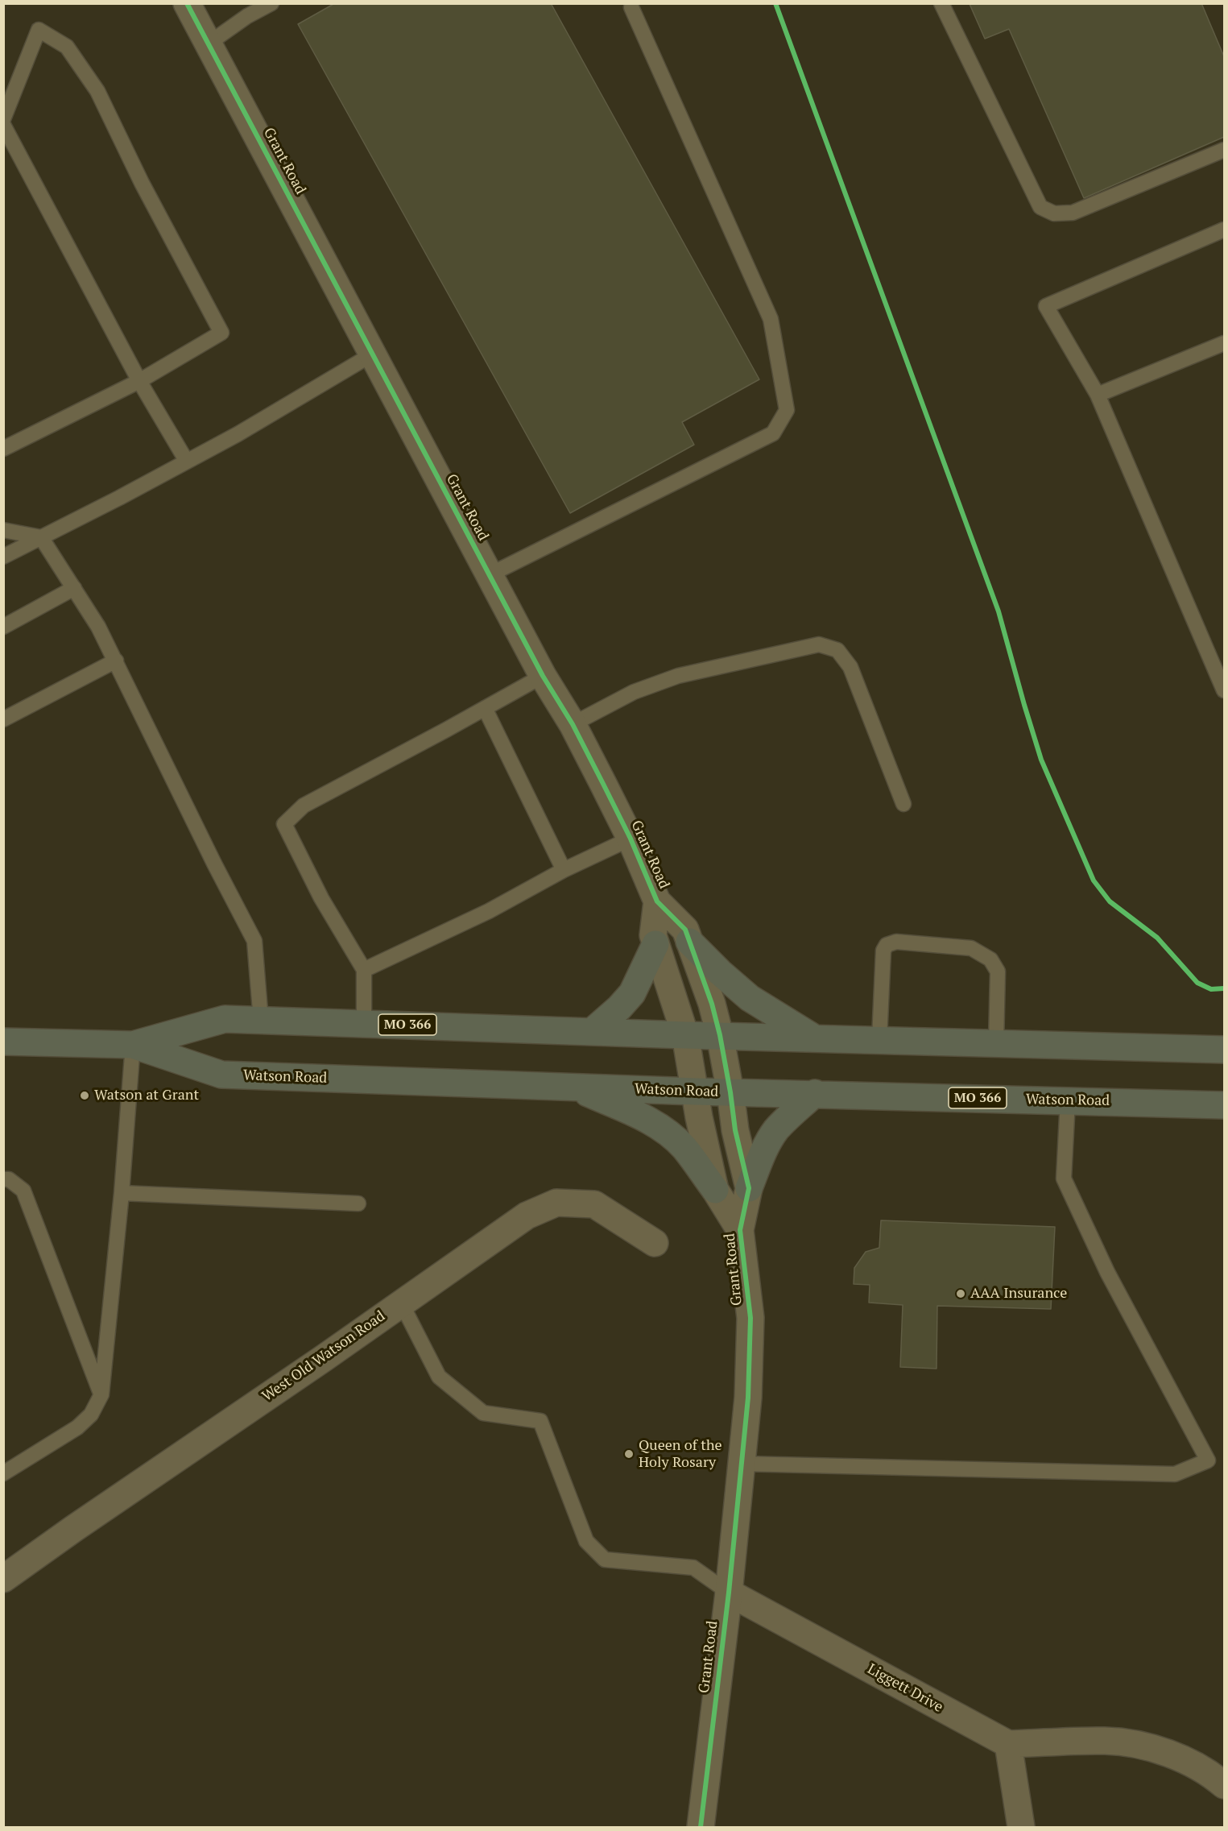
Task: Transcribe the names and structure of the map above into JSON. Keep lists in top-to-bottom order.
{
  "streets": {
    "main road": ["MO 366", "Watson Road"],
    "street": ["Grant Road", "West Old Watson Road", "Liggett Drive"]
  },
  "crossings": [
    ["Grant Road", "Watson Road"],
    ["Grant Road", "Liggett Drive"]
  ],
  "places": ["Watson at Grant", "AAA Insurance", "Queen of the Holy Rosary"]
}
